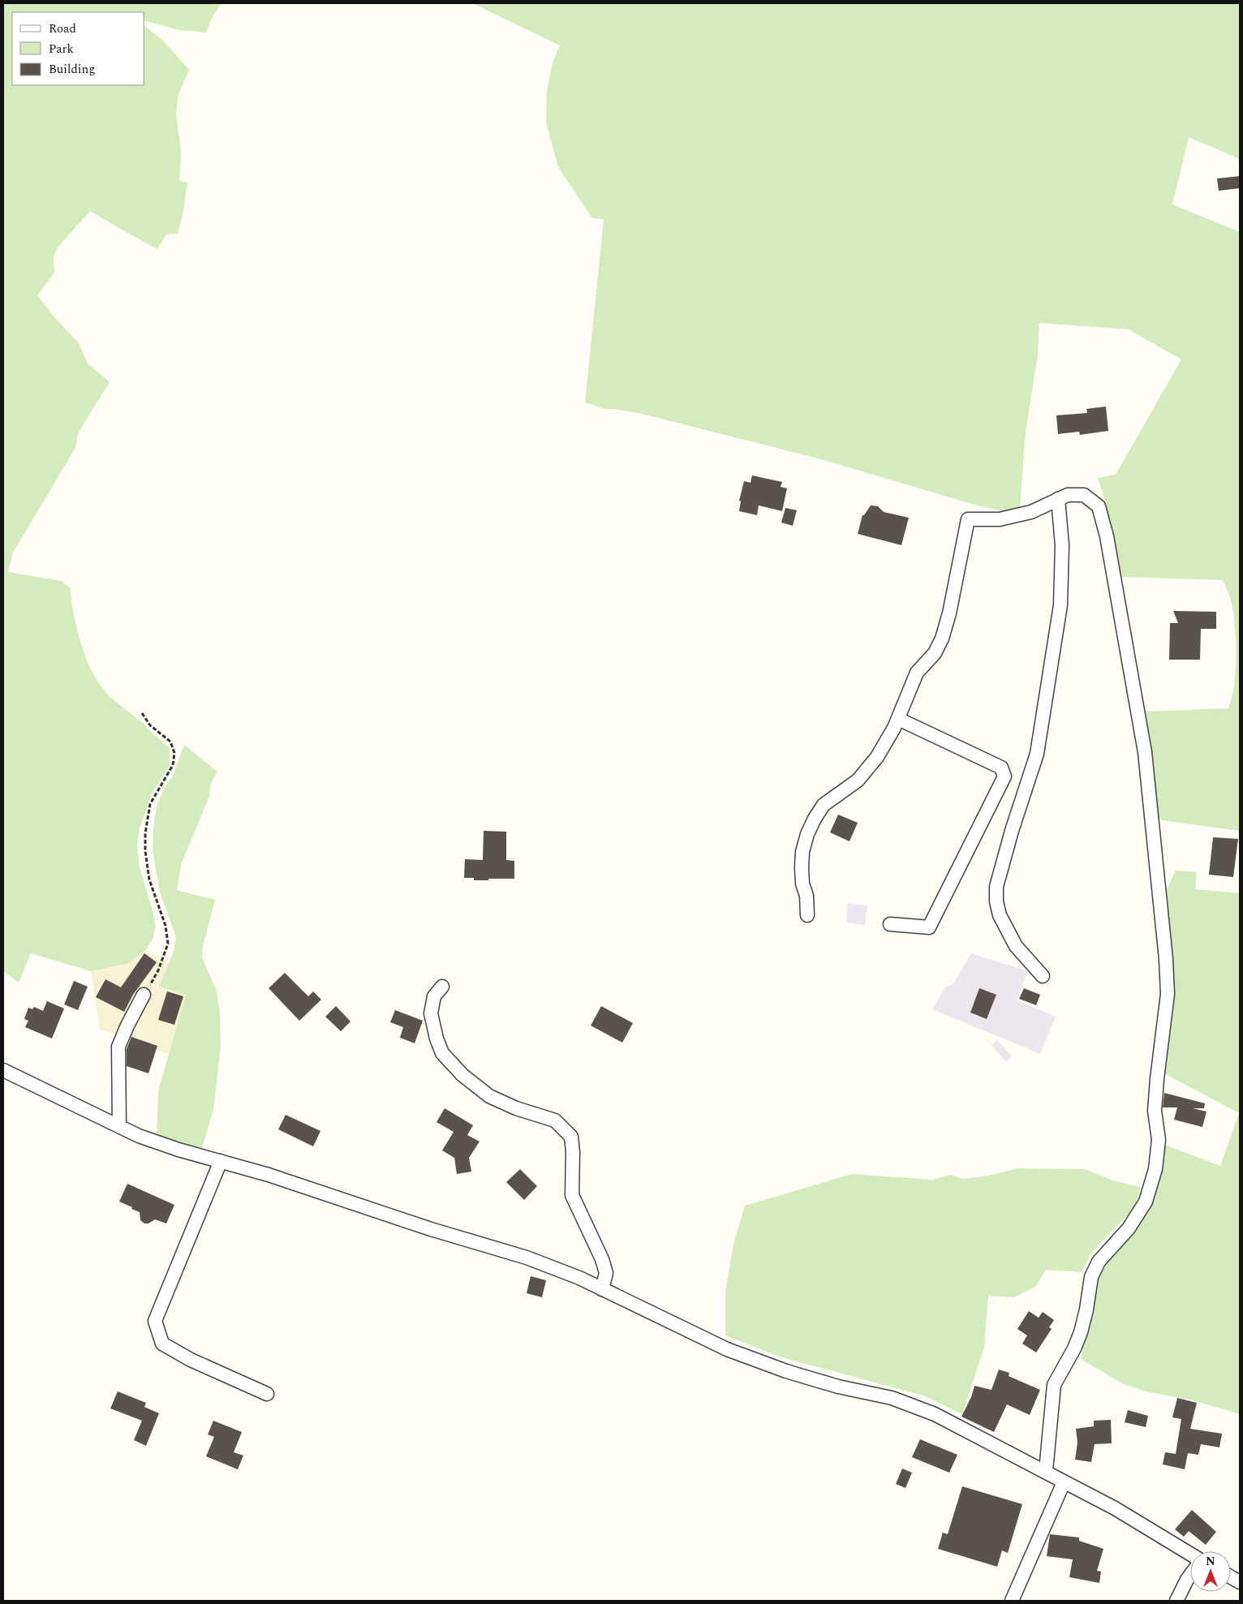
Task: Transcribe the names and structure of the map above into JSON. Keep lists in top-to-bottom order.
{
  "legend": ["Road", "Park", "Building"],
  "north": "top"
}
